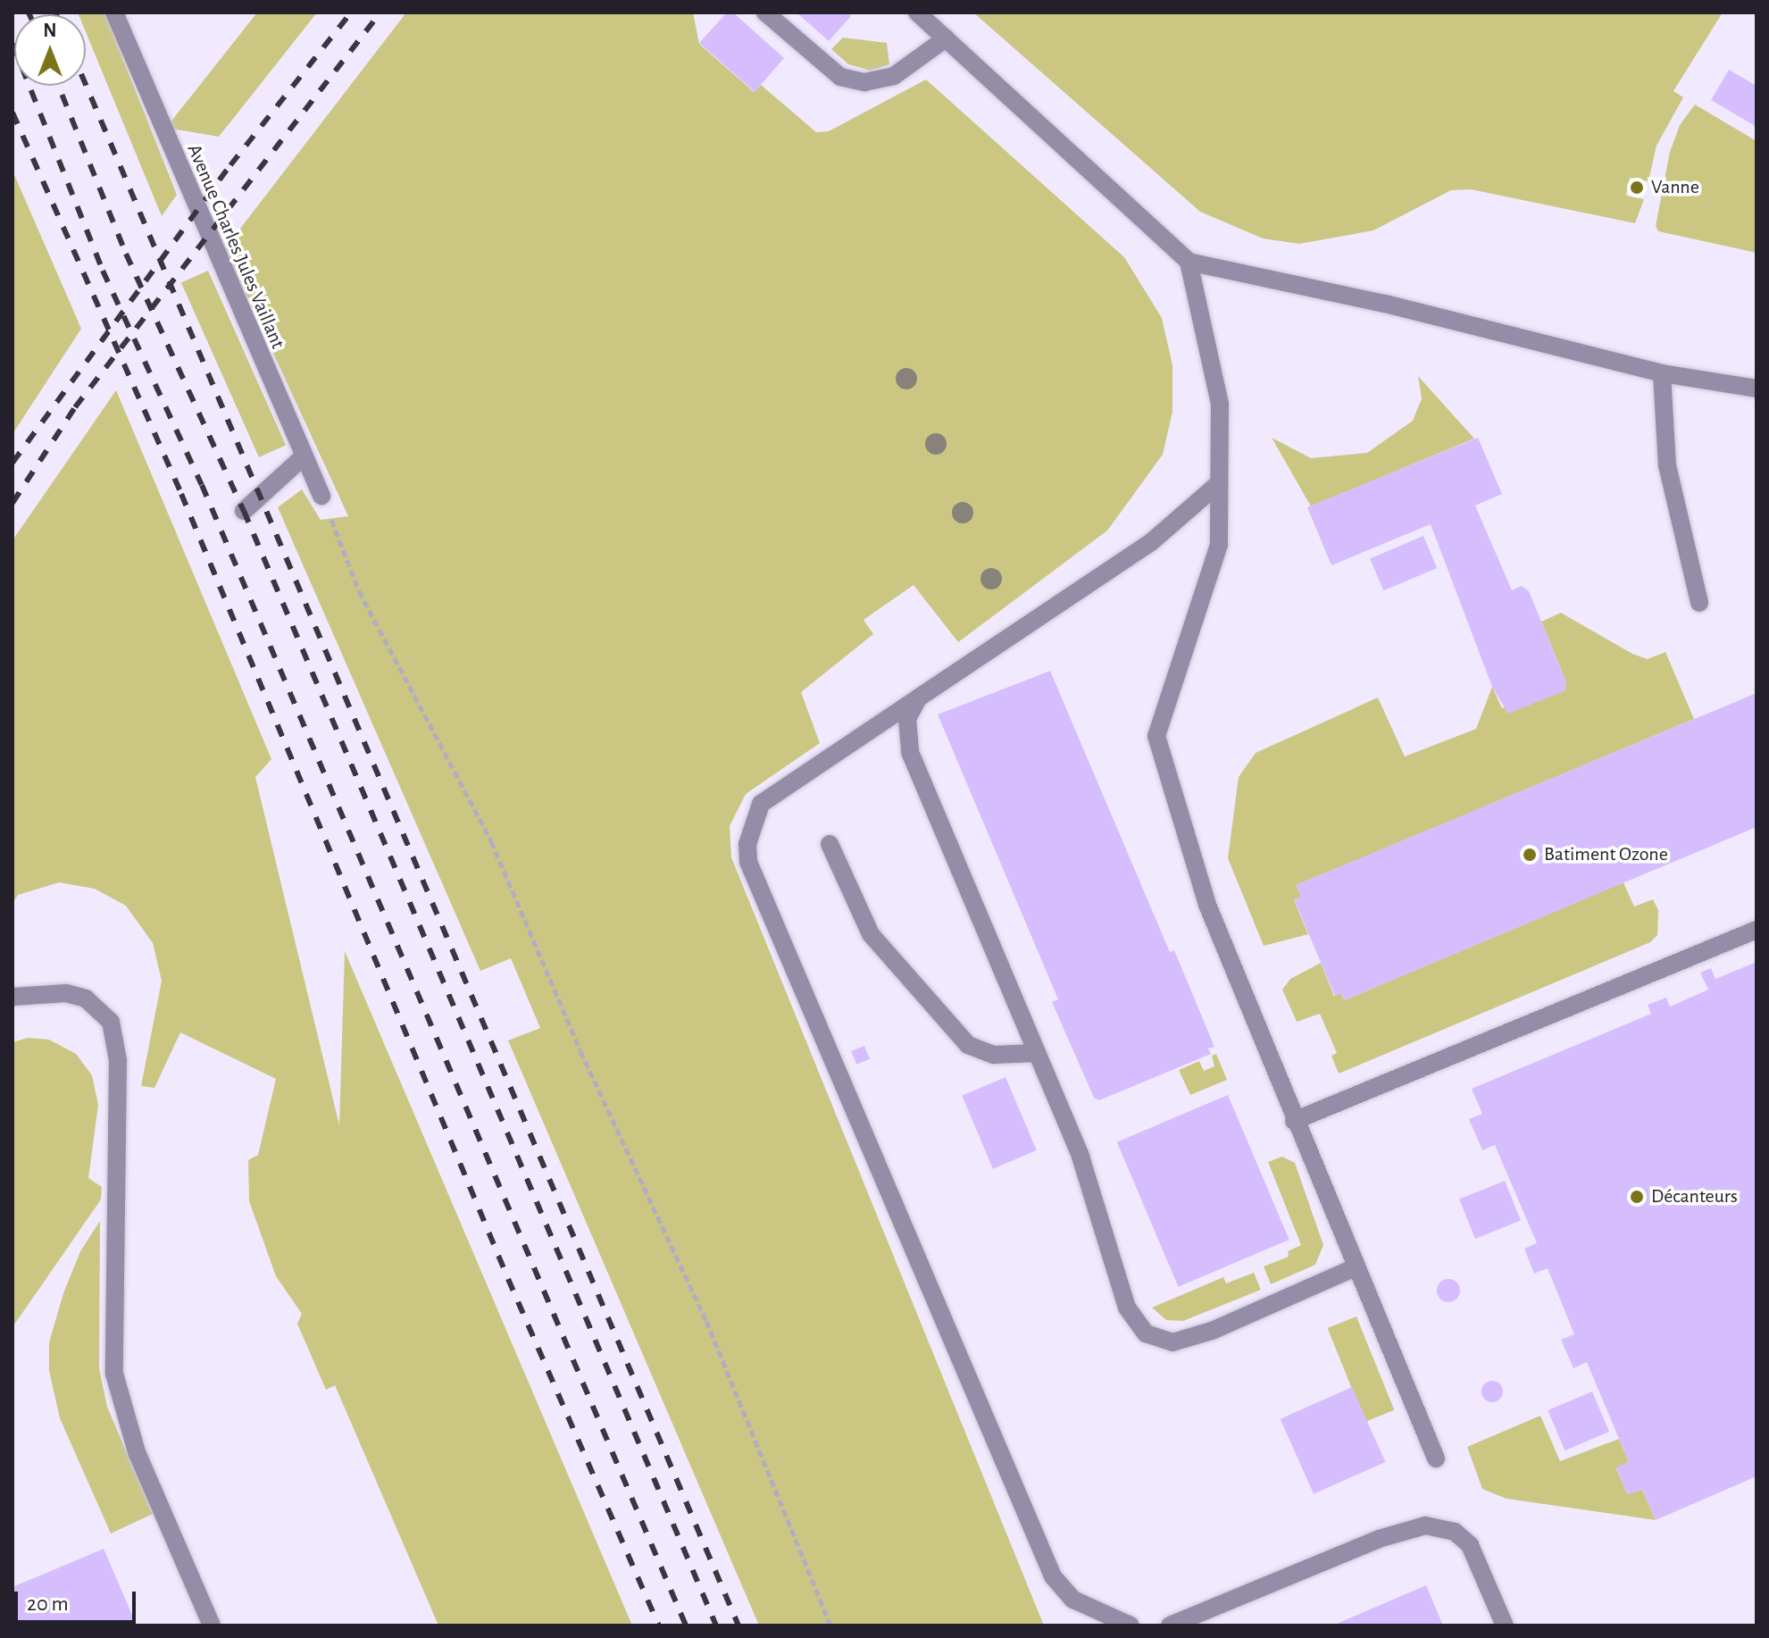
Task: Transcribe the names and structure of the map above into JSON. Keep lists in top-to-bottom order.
{
  "streets": {
    "street": ["Avenue Charles Jules Vaillant"]
  },
  "places": ["Vanne", "Batiment Ozone", "Décanteurs"],
  "scale_bar": "20 m",
  "north": "top"
}
